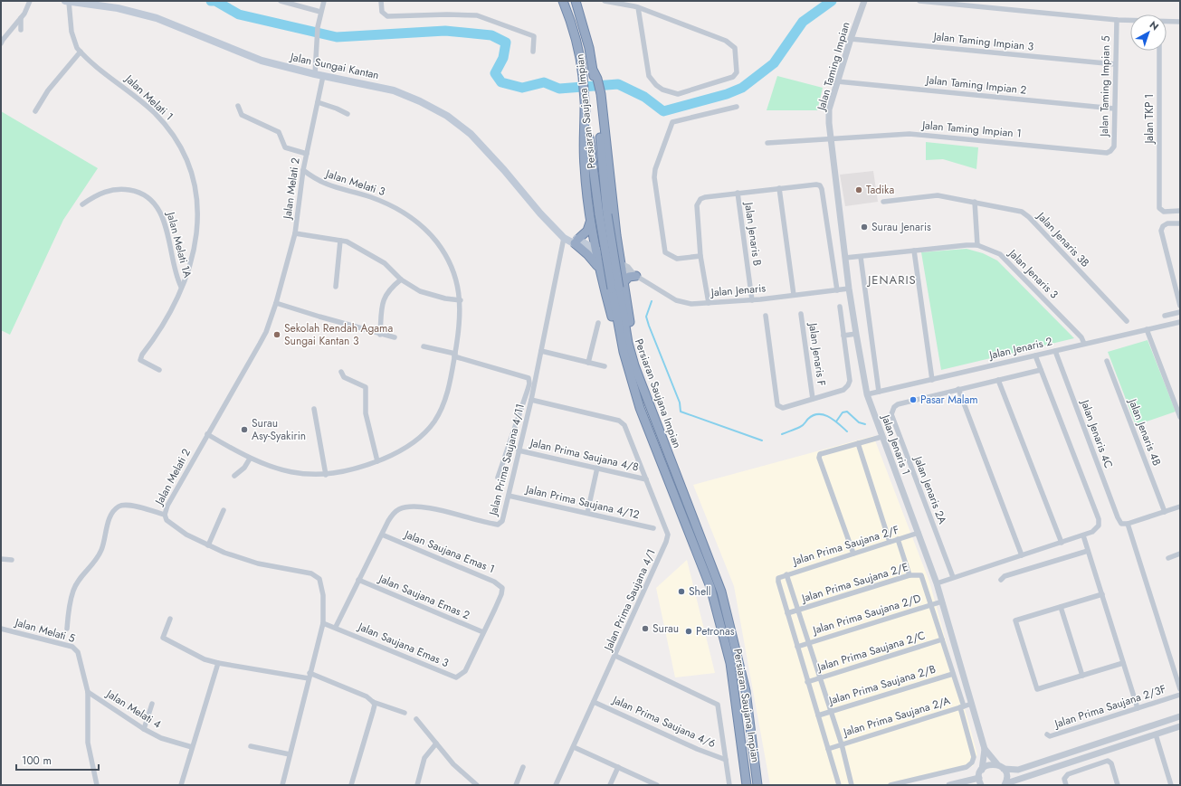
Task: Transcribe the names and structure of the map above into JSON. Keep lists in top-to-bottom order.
{
  "streets": {
    "highway": ["Persiaran Saujana Impian"],
    "main road": ["Jalan Sungai Kantan"],
    "street": [
      "Jalan Taming Impian 3",
      "Jalan Taming Impian",
      "Jalan Taming Impian 2",
      "Jalan Taming Impian 5",
      "Jalan Melati 1",
      "Jalan TKP 1",
      "Jalan Taming Impian 1",
      "Jalan Melati 3",
      "Jalan Melati 2",
      "Jalan Jenaris B",
      "Jalan Jenaris 3B",
      "Jalan Melati 1A",
      "Jalan Jenaris 3",
      "Jalan Jenaris",
      "Jalan Jenaris 2",
      "Jalan Jenaris F",
      "Jalan Jenaris 4B",
      "Jalan Jenaris 4C",
      "Jalan Jenaris 1",
      "Jalan Prima Saujana 4/8",
      "Jalan Prima Saujana 4/11",
      "Jalan Jenaris 2A",
      "Jalan Prima Saujana 4/12",
      "Jalan Prima Saujana 2/F",
      "Jalan Saujana Emas 1",
      "Jalan Prima Saujana 2/E",
      "Jalan Saujana Emas 2",
      "Jalan Prima Saujana 4/1",
      "Jalan Prima Saujana 2/D",
      "Jalan Melati 5",
      "Jalan Saujana Emas 3",
      "Jalan Prima Saujana 2/C",
      "Jalan Prima Saujana 2/B",
      "Jalan Prima Saujana 2/3F",
      "Jalan Melati 4",
      "Jalan Prima Saujana 2/A",
      "Jalan Prima Saujana 4/6"
    ]
  },
  "crossings": [
    ["Jalan Taming Impian 3", "Jalan Taming Impian"],
    ["Jalan Taming Impian 3", "Jalan Taming Impian 5"],
    ["Jalan Sungai Kantan", "Jalan Melati 1"],
    ["Jalan Sungai Kantan", "Jalan Melati 2"],
    ["Jalan Sungai Kantan", "Jalan Jenaris"],
    ["Jalan Sungai Kantan", "Jalan Prima Saujana 4/11"],
    ["Jalan Taming Impian", "Jalan Taming Impian 2"],
    ["Jalan Taming Impian", "Jalan Taming Impian 1"],
    ["Jalan Taming Impian", "Jalan Jenaris 1"],
    ["Jalan Taming Impian 2", "Jalan Taming Impian 5"],
    ["Jalan Taming Impian 5", "Jalan Taming Impian 1"],
    ["Jalan Melati 1", "Jalan Melati 1A"],
    ["Jalan Taming Impian 1", "Jalan Jenaris 1"],
    ["Jalan Melati 3", "Jalan Melati 2"],
    ["Jalan Jenaris B", "Jalan Jenaris"],
    ["Jalan Jenaris 3", "Jalan Jenaris 2"],
    ["Jalan Jenaris 3", "Jalan Jenaris 1"],
    ["Jalan Jenaris", "Jalan Jenaris 1"],
    ["Jalan Jenaris 2", "Jalan Jenaris 4C"],
    ["Jalan Jenaris 2", "Jalan Jenaris 1"],
    ["Jalan Jenaris 1", "Jalan Prima Saujana 2/F"],
    ["Jalan Jenaris 1", "Jalan Prima Saujana 2/D"],
    ["Jalan Jenaris 1", "Jalan Prima Saujana 2/A"],
    ["Jalan Prima Saujana 4/8", "Jalan Prima Saujana 4/11"],
    ["Jalan Prima Saujana 4/8", "Jalan Prima Saujana 4/1"],
    ["Jalan Prima Saujana 4/11", "Jalan Prima Saujana 4/12"],
    ["Jalan Prima Saujana 4/11", "Jalan Saujana Emas 1"],
    ["Jalan Prima Saujana 4/11", "Jalan Saujana Emas 2"],
    ["Jalan Prima Saujana 4/11", "Jalan Prima Saujana 4/1"],
    ["Jalan Prima Saujana 4/11", "Jalan Saujana Emas 3"],
    ["Jalan Saujana Emas 1", "Jalan Saujana Emas 2"],
    ["Jalan Saujana Emas 1", "Jalan Saujana Emas 3"],
    ["Jalan Prima Saujana 2/E", "Jalan Prima Saujana 2/D"],
    ["Jalan Saujana Emas 2", "Jalan Saujana Emas 3"],
    ["Jalan Prima Saujana 4/1", "Jalan Prima Saujana 4/6"],
    ["Jalan Melati 5", "Jalan Melati 4"]
  ],
  "districts": ["JENARIS"],
  "places": [
    "Tadika",
    "Surau Jenaris",
    "Sekolah Rendah Agama Sungai Kantan 3",
    "Pasar Malam",
    "Surau Asy-Syakirin",
    "Shell",
    "Surau",
    "Petronas"
  ],
  "scale_bar": "100 m",
  "north": "top right"
}
